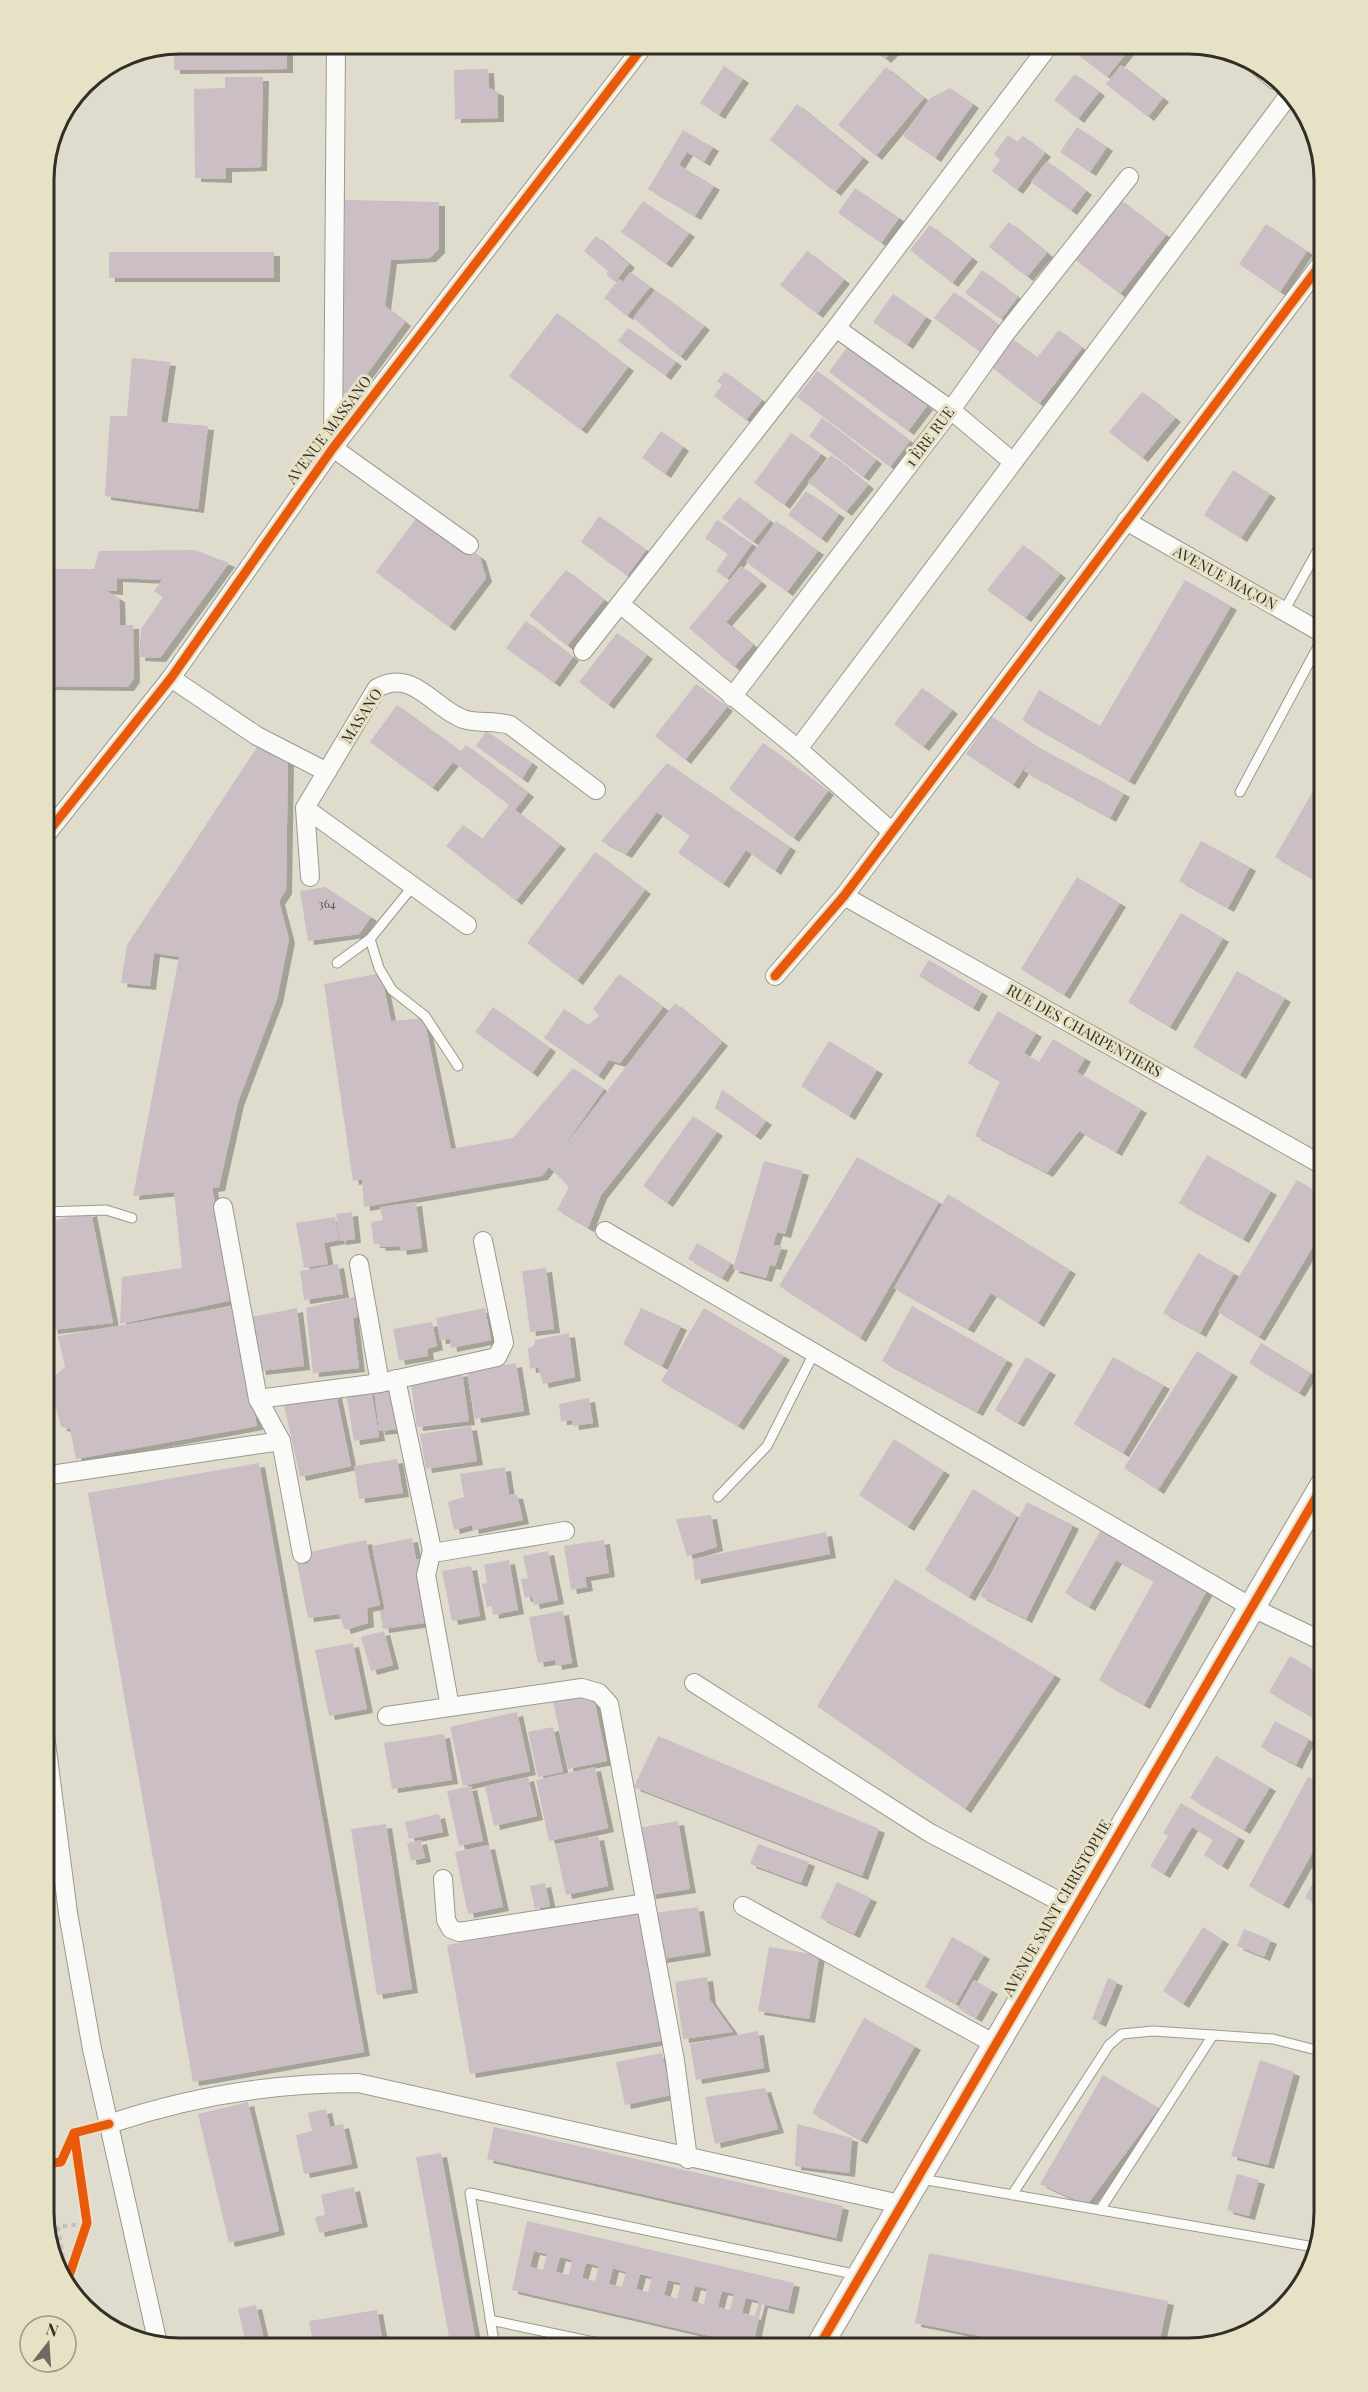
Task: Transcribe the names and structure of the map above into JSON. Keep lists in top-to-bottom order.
{
  "streets": {
    "street": [
      "AVENUE MASSANO",
      "1 ÈRE RUE",
      "AVENUE MAÇON",
      "MASANO",
      "RUE DES CHARPENTIERS",
      "AVENUE SAINT CHRISTOPHE"
    ]
  },
  "house_numbers": ["364"],
  "north": "top"
}
